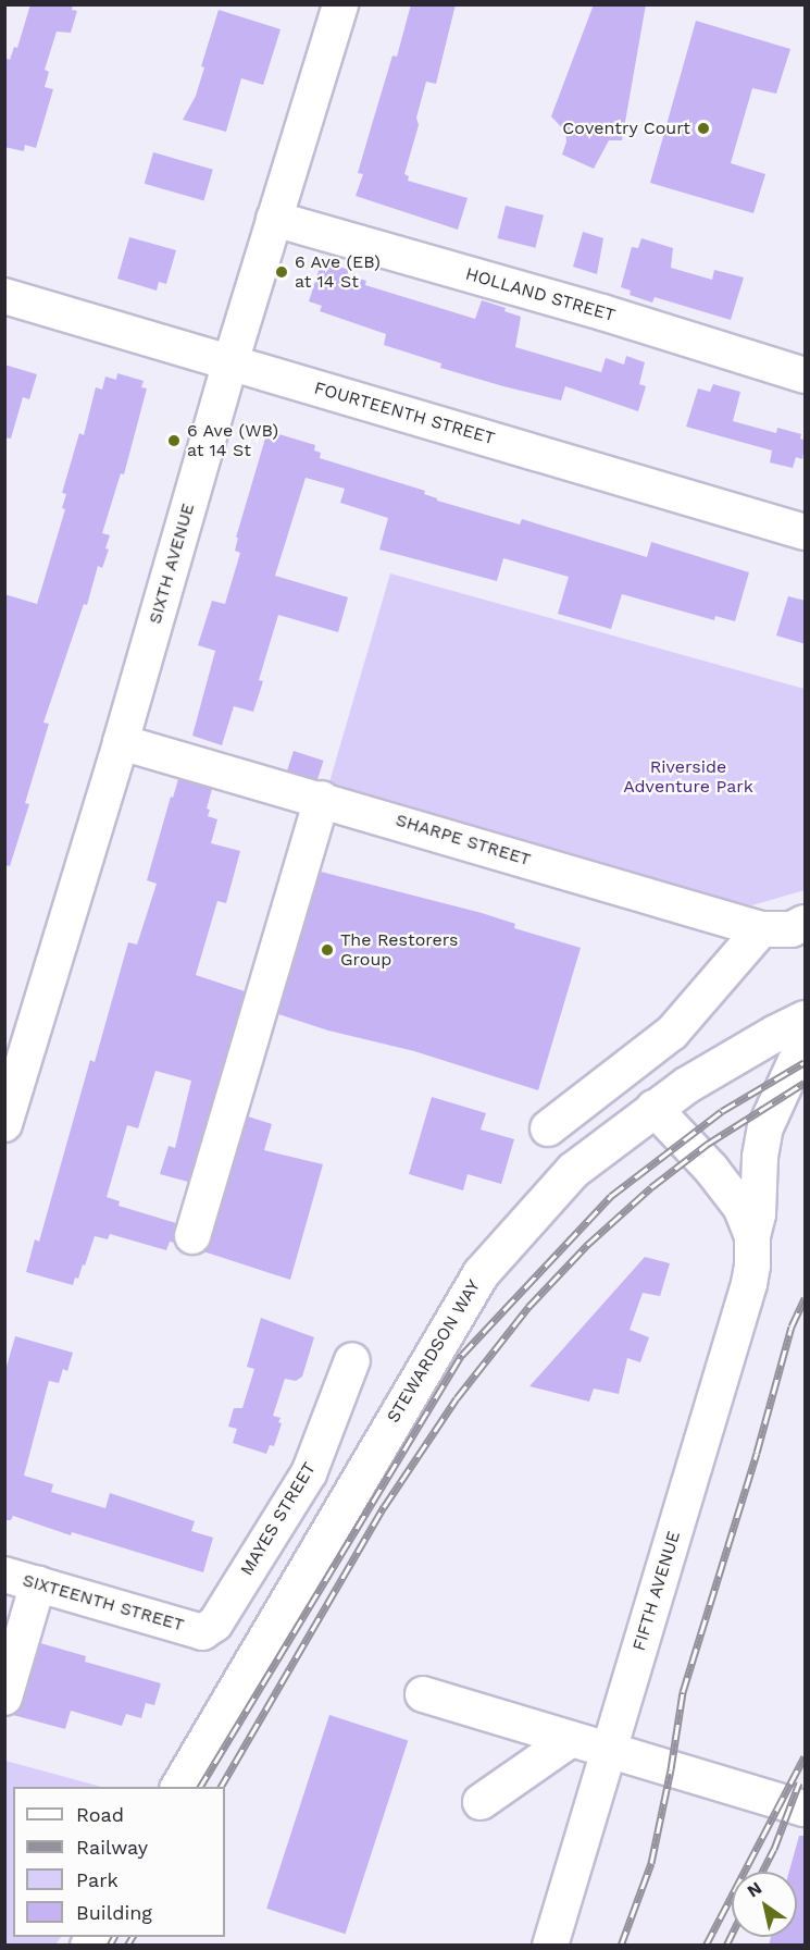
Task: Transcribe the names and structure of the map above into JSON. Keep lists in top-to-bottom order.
{
  "streets": {
    "main road": ["STEWARDSON WAY"],
    "street": [
      "HOLLAND STREET",
      "FOURTEENTH STREET",
      "SIXTH AVENUE",
      "SHARPE STREET",
      "MAYES STREET",
      "FIFTH AVENUE",
      "SIXTEENTH STREET"
    ]
  },
  "crossings": [
    ["HOLLAND STREET", "SIXTH AVENUE"],
    ["FOURTEENTH STREET", "SIXTH AVENUE"],
    ["SIXTH AVENUE", "SHARPE STREET"],
    ["STEWARDSON WAY", "FIFTH AVENUE"],
    ["MAYES STREET", "SIXTEENTH STREET"]
  ],
  "parks": ["Riverside Adventure Park"],
  "places": [
    "Coventry Court",
    "6 Ave (EB) at 14 St",
    "6 Ave (WB) at 14 St",
    "The Restorers Group"
  ],
  "legend": [
    "Road",
    "Railway",
    "Park",
    "Building"
  ],
  "north": "top left"
}
